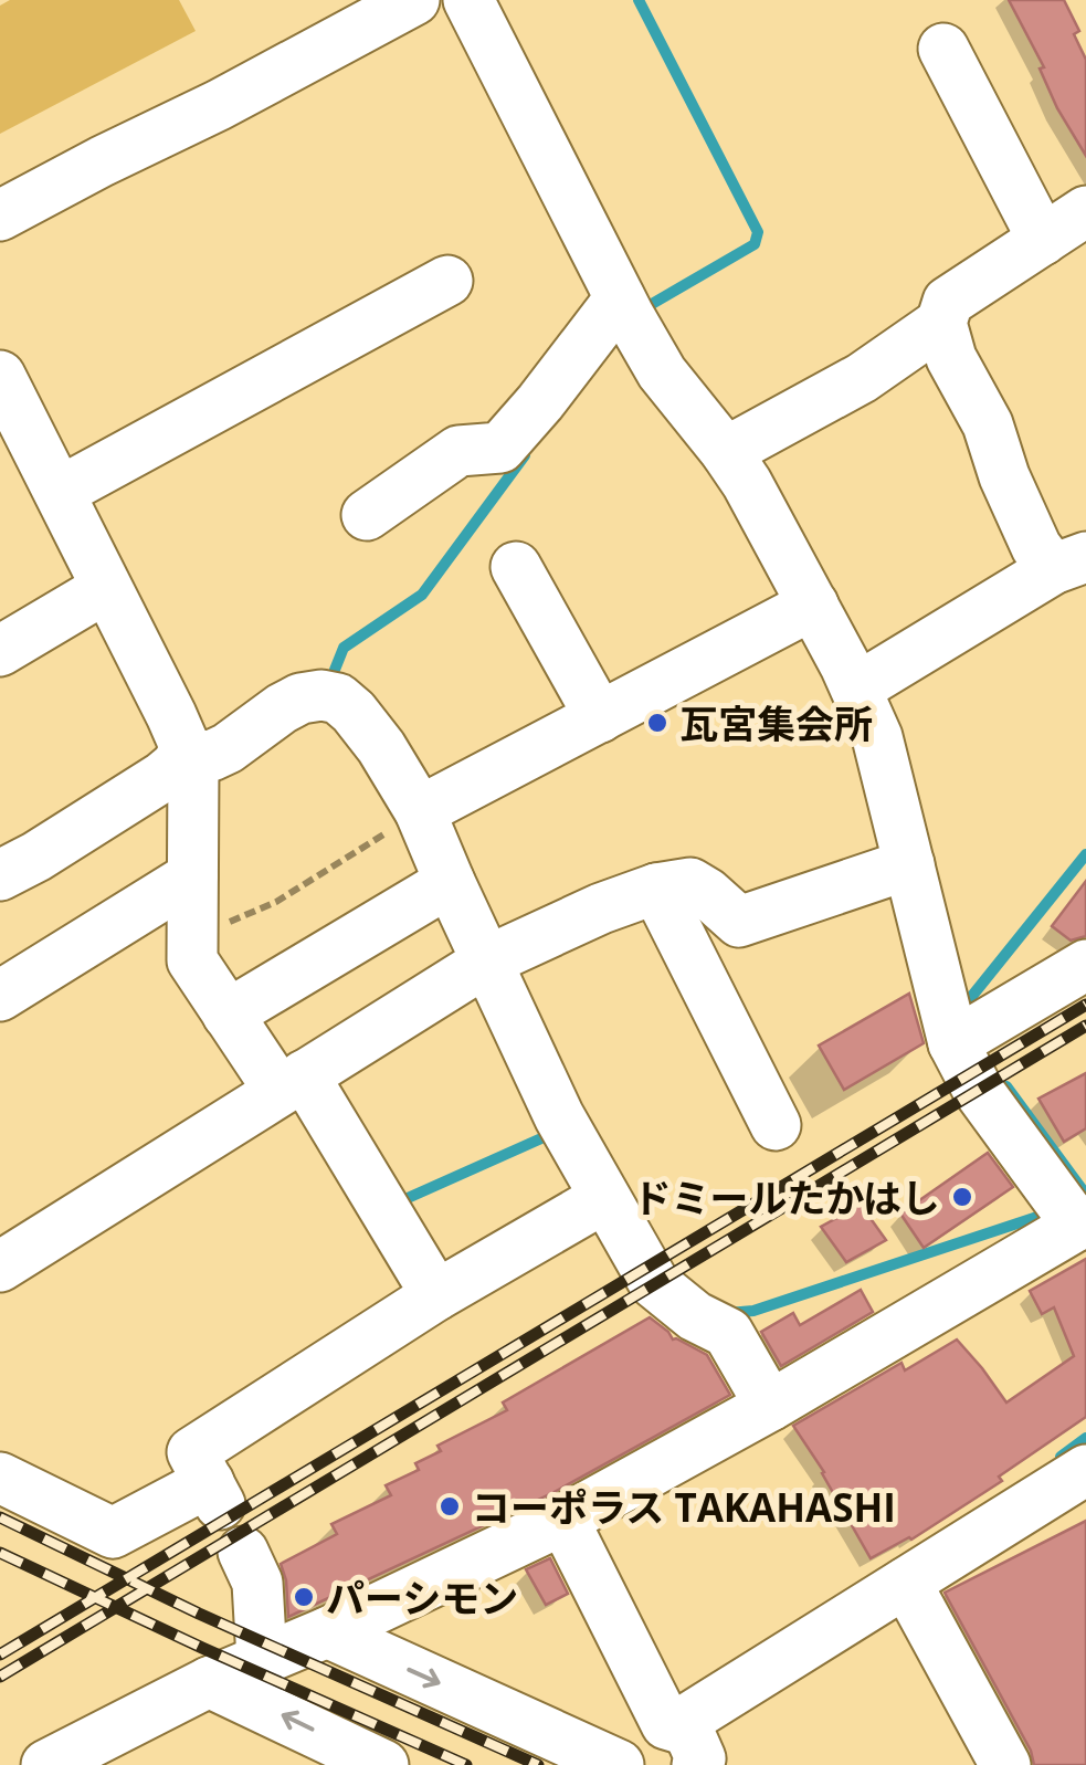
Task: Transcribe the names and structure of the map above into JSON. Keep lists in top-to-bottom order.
{
  "places": [
    "瓦宮集会所",
    "ドミールたかはし",
    "コーポラス TAKAHASHI",
    "パーシモン"
  ]
}
